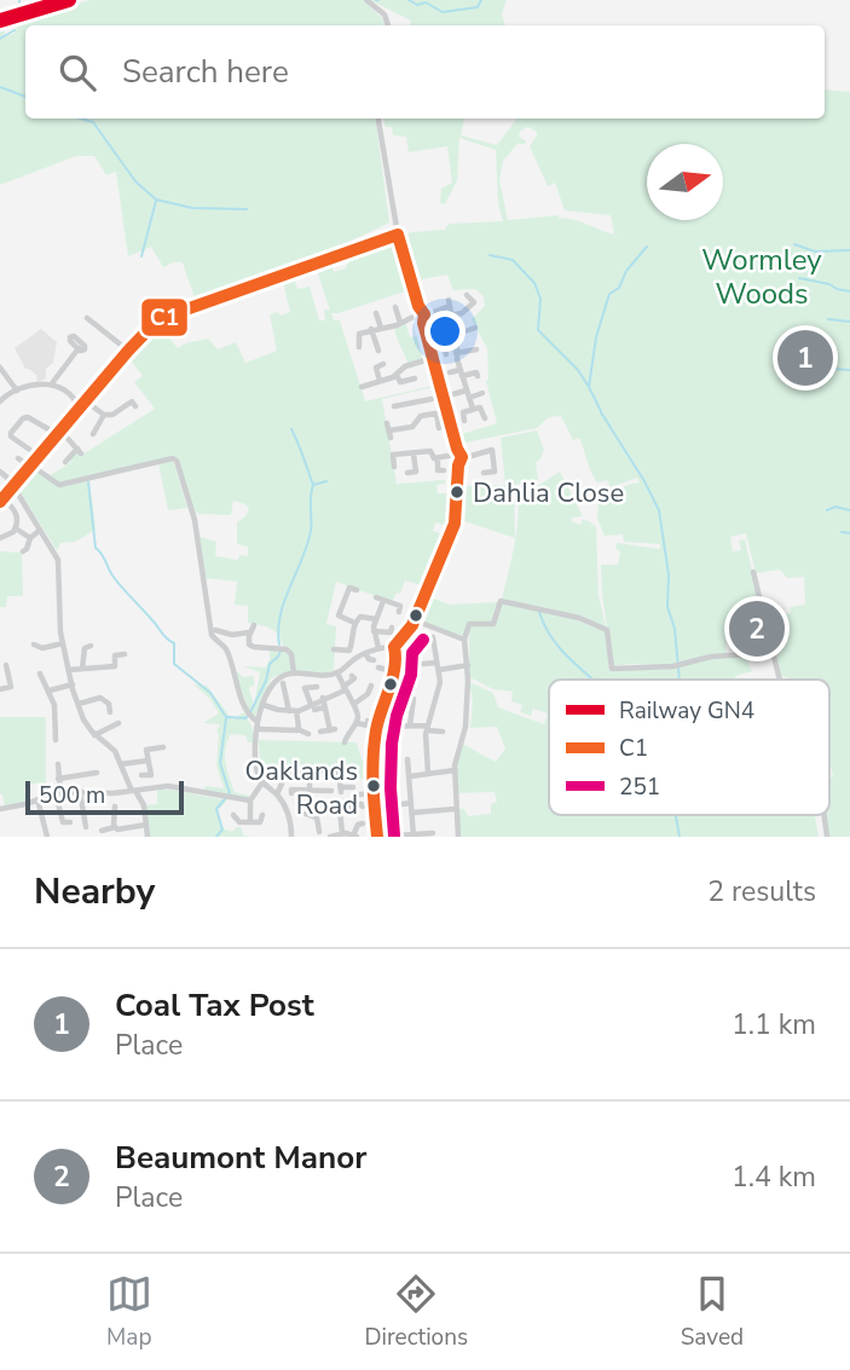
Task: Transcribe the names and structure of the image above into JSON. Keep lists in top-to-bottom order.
{
  "parks": ["Wormley Woods"],
  "places": ["Dahlia Close", "Oaklands Road"],
  "lines": ["rail line GN4", "transit line C1", "transit line 251"],
  "legend": ["Railway GN4", "C1", "251"],
  "scale_bar": "500 m",
  "north": "right",
  "page": {
    "search": "Search here",
    "pins": ["1", "2"],
    "scale": "500 m",
    "heading": ["Nearby", "2 results"],
    "list": [
      {
        "mark": "1",
        "name": "Coal Tax Post",
        "note": "Place",
        "value": "1.1 km"
      },
      {
        "mark": "2",
        "name": "Beaumont Manor",
        "note": "Place",
        "value": "1.4 km"
      }
    ],
    "nav": ["Map", "Directions", "Saved"]
  }
}
